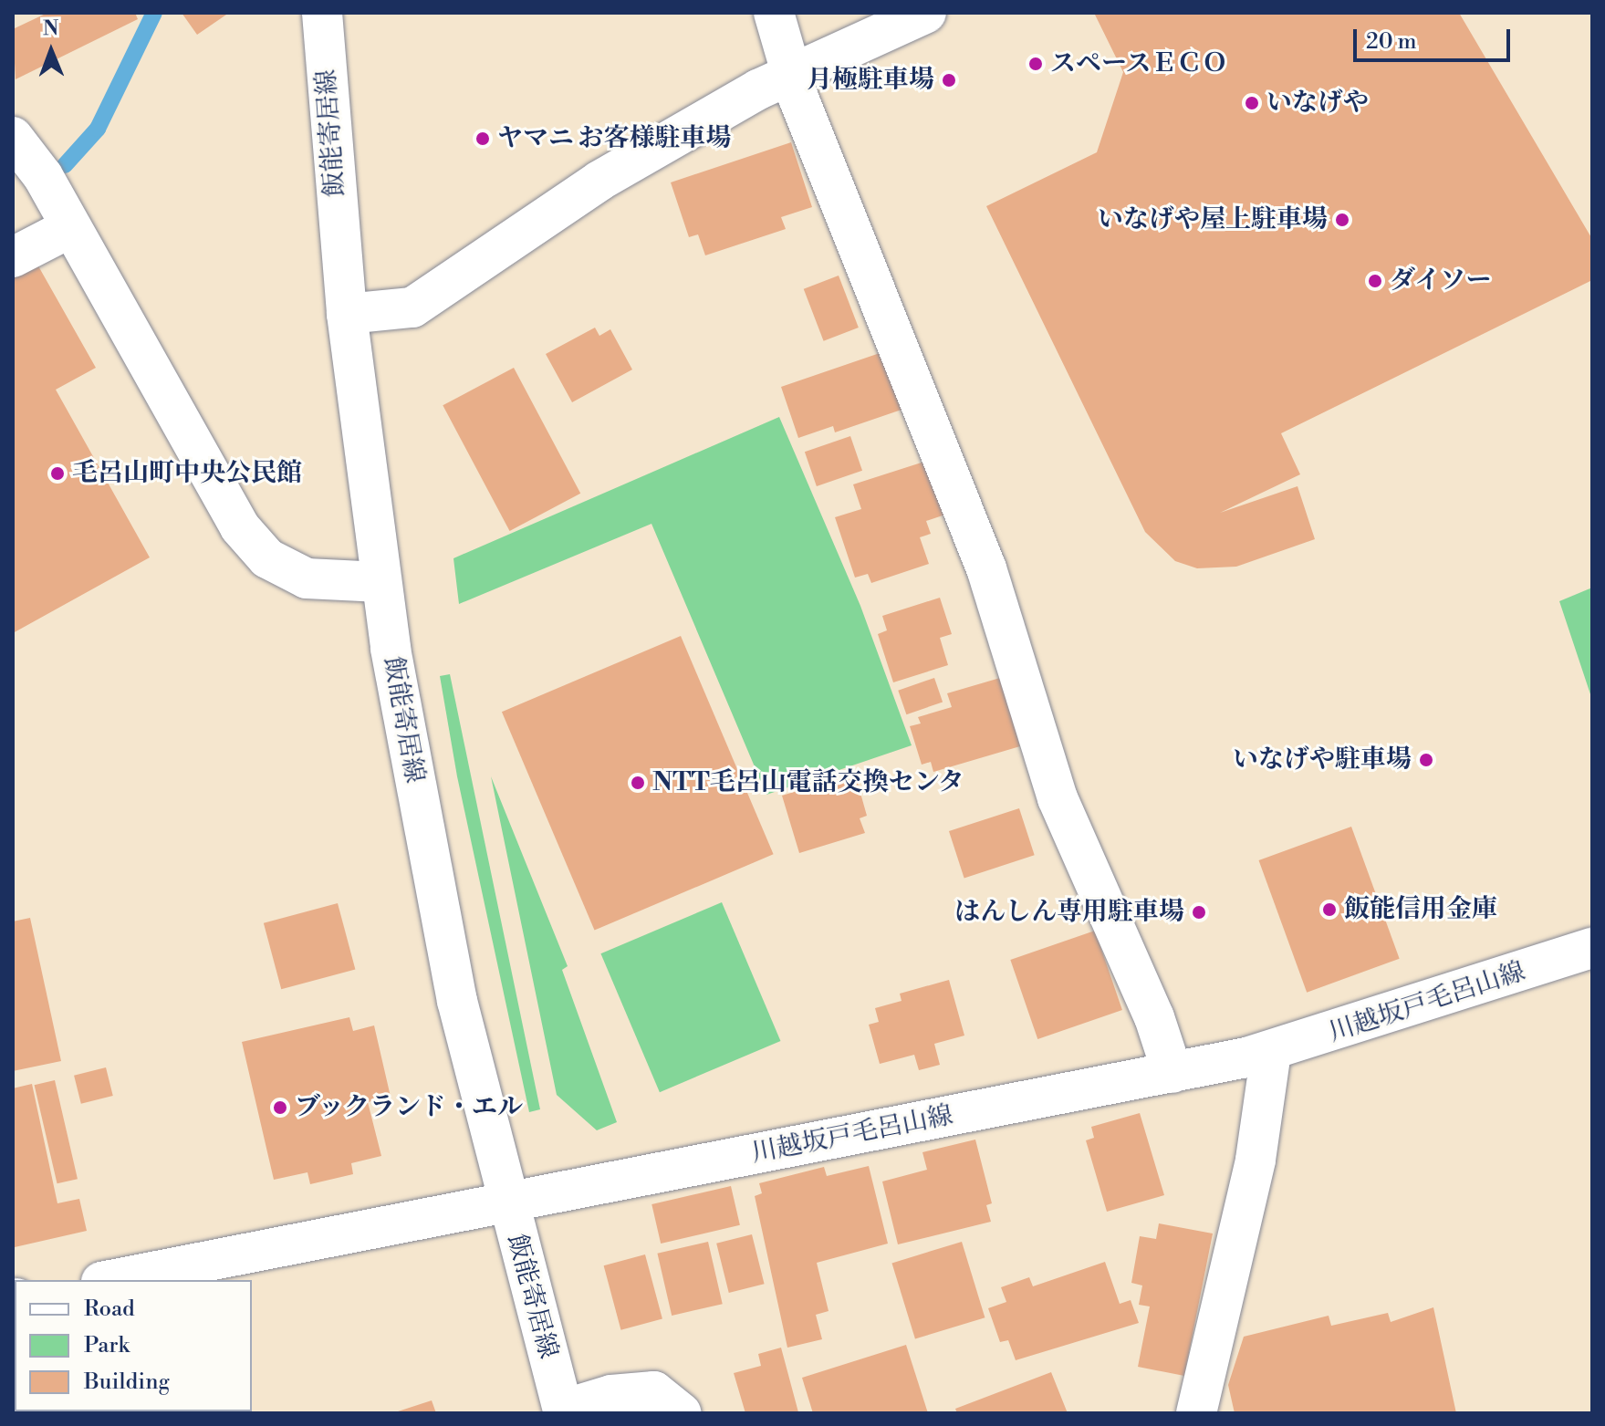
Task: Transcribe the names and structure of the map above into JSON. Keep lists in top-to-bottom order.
{
  "streets": {
    "street": ["飯能寄居線", "川越坂戸毛呂山線"]
  },
  "crossings": [
    ["飯能寄居線", "川越坂戸毛呂山線"]
  ],
  "places": [
    "スペースＥＣＯ",
    "月極駐車場",
    "いなげや",
    "ヤマニ お客様駐車場",
    "いなげや屋上駐車場",
    "ダイソー",
    "毛呂山町中央公民館",
    "いなげや駐車場",
    "NTT毛呂山電話交換センタ",
    "飯能信用金庫",
    "はんしん専用駐車場",
    "ブックランド・エル"
  ],
  "legend": ["Road", "Park", "Building"],
  "scale_bar": "20 m",
  "north": "top"
}
